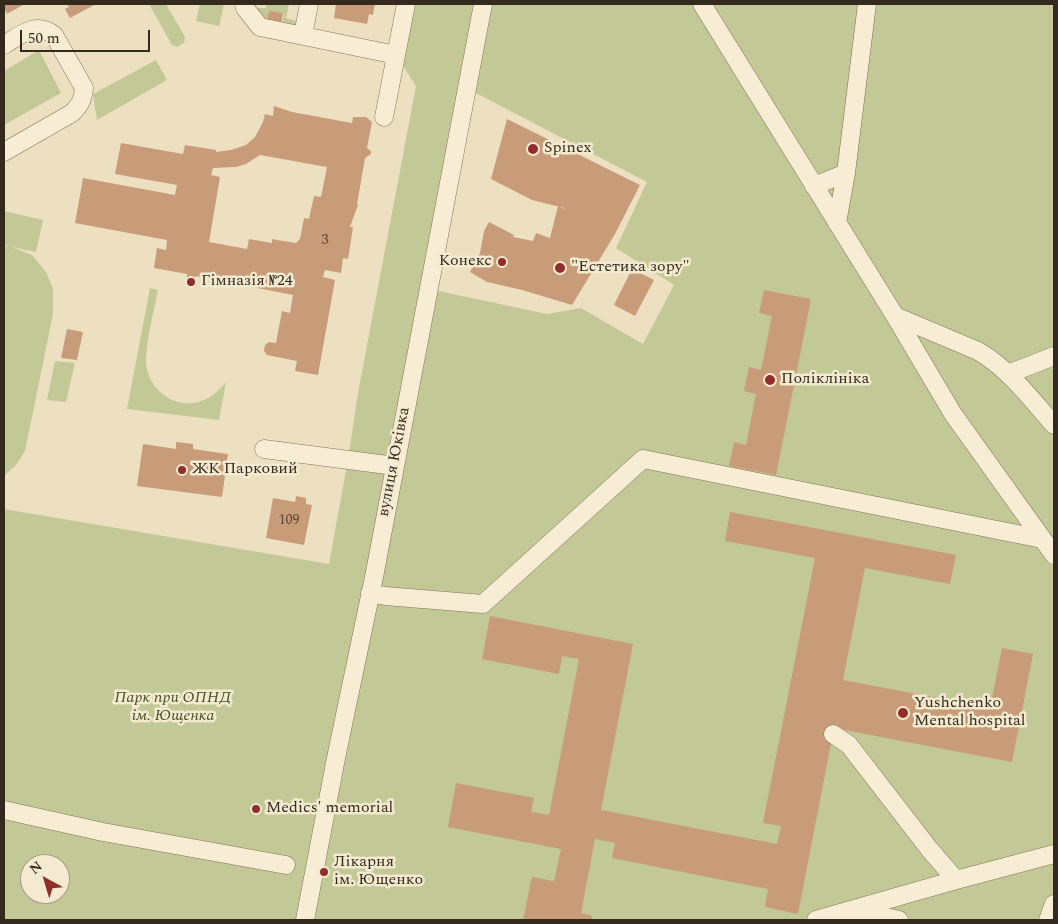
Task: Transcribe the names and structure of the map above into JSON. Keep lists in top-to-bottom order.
{
  "streets": {
    "street": ["вулиця Юківка"]
  },
  "parks": ["Парк при ОПНД ім. Ющенка"],
  "places": [
    "Spinex",
    "Конекс",
    "\"Естетика зору\"",
    "Гімназія №24",
    "Поліклініка",
    "ЖК Парковий",
    "Yushchenko Mental hospital",
    "Medics' memorial",
    "Лікарня ім. Ющенко"
  ],
  "house_numbers": ["3", "109"],
  "scale_bar": "50 m",
  "north": "top left"
}
